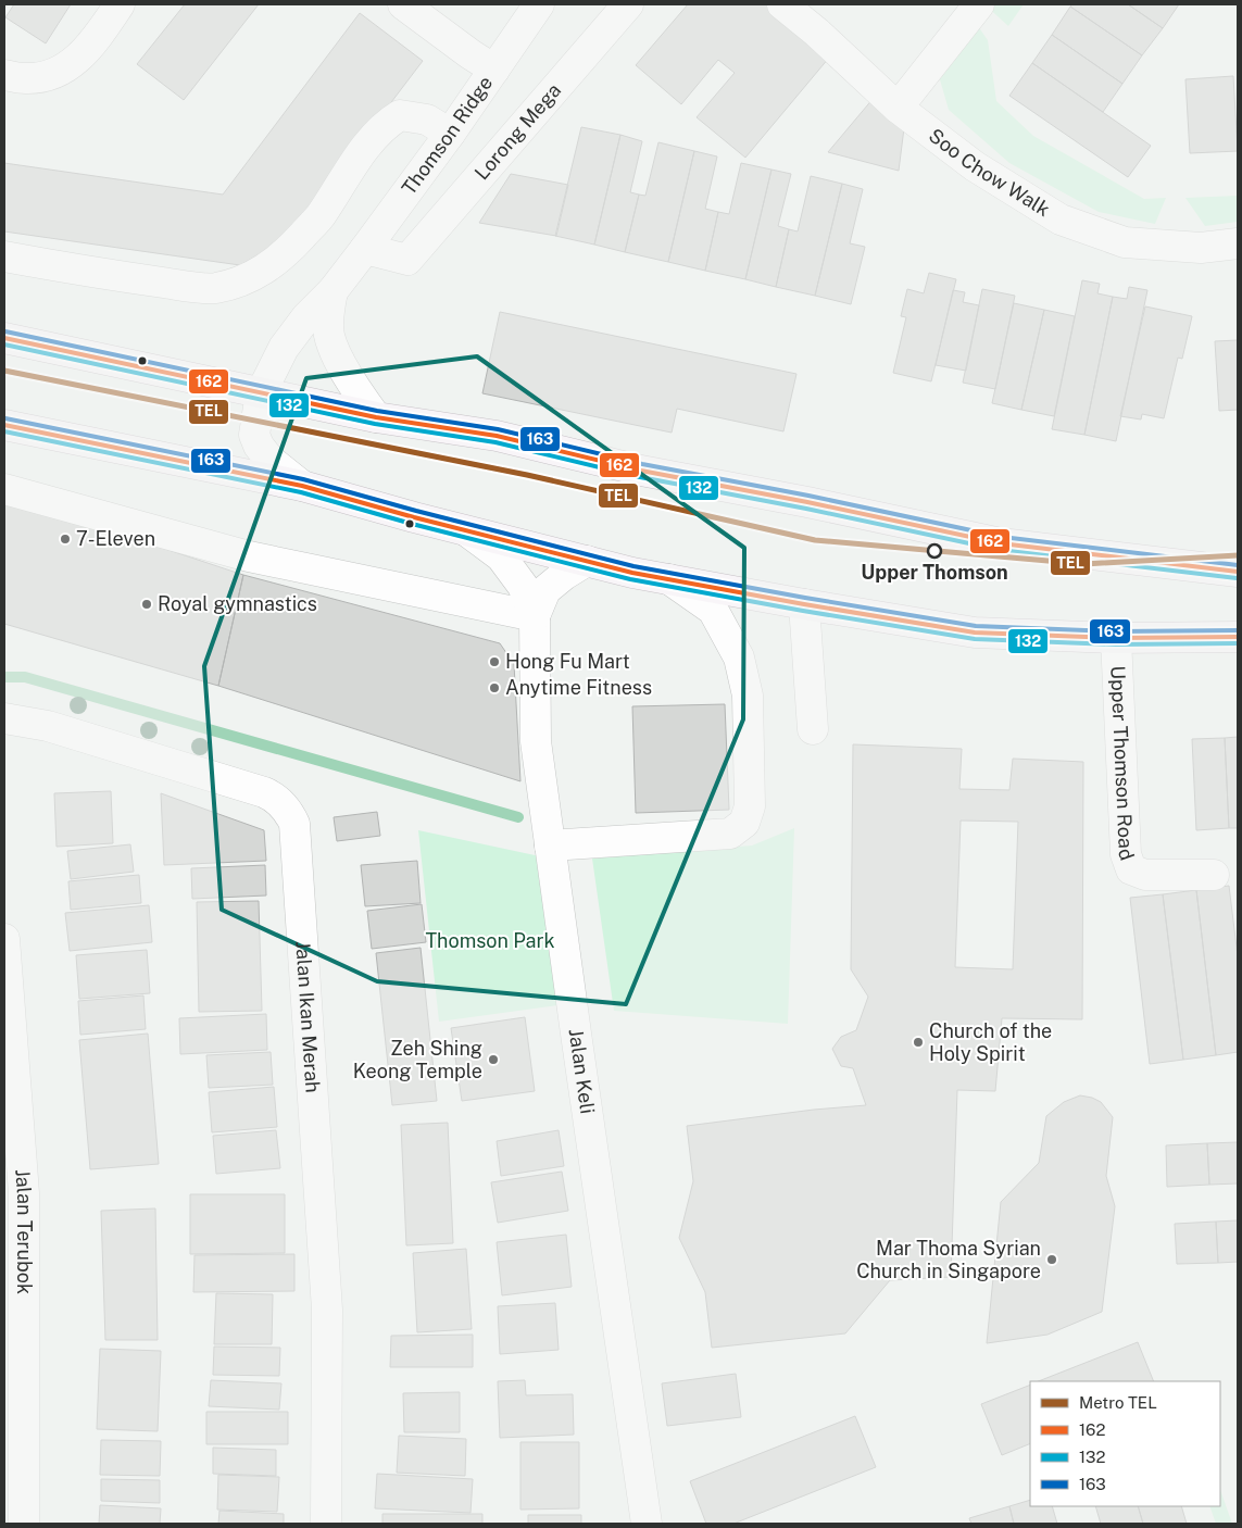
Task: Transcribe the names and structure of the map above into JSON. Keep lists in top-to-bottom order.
{
  "streets": {
    "main road": ["Upper Thomson Road"],
    "street": [
      "Lorong Mega",
      "Thomson Ridge",
      "Soo Chow Walk",
      "Jalan Ikan Merah",
      "Jalan Keli",
      "Jalan Terubok"
    ]
  },
  "crossings": [
    ["Lorong Mega", "Thomson Ridge"],
    ["Thomson Ridge", "Upper Thomson Road"]
  ],
  "parks": ["Thomson Park"],
  "places": [
    "7-Eleven",
    "Upper Thomson",
    "Royal gymnastics",
    "Hong Fu Mart",
    "Anytime Fitness",
    "Church of the Holy Spirit",
    "Zeh Shing Keong Temple",
    "Mar Thoma Syrian Church in Singapore"
  ],
  "lines": [
    "transit line 163",
    "transit line 162",
    "transit line 132",
    "metro line TEL"
  ],
  "legend": [
    "Metro TEL",
    "162",
    "132",
    "163"
  ]
}
